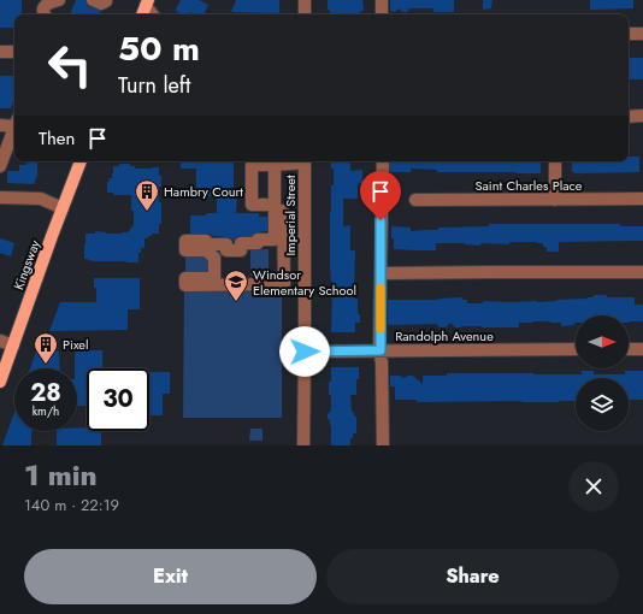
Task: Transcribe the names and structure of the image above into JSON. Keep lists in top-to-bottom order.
{
  "streets": {
    "main road": ["Kingsway"],
    "street": ["Saint Charles Place", "Imperial Street", "Randolph Avenue"]
  },
  "crossings": [
    ["Imperial Street", "Randolph Avenue"]
  ],
  "places": {
    "building": ["Hambry Court", "Pixel"],
    "school or university": ["Windsor Elementary School"]
  },
  "north": "right",
  "page": {
    "turn": ["50 m", "Turn left"],
    "then": "Then",
    "speed": "28 km/h",
    "limit": "30",
    "heading": ["1 min", "140 m · 22:19"],
    "buttons": ["Exit", "Share"]
  }
}
